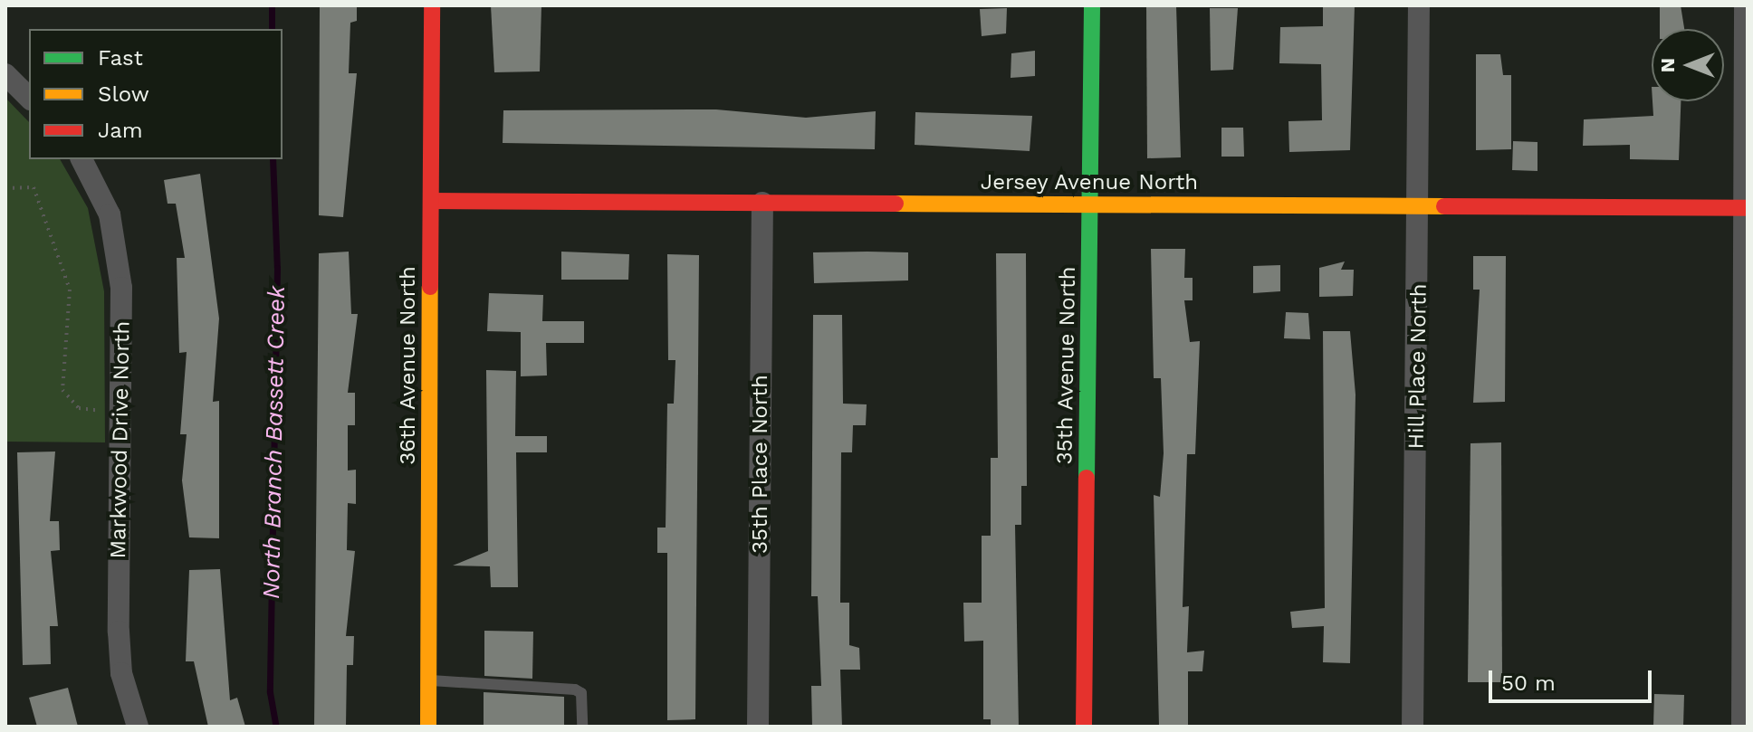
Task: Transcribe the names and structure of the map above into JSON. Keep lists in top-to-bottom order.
{
  "streets": {
    "street": [
      "Jersey Avenue North",
      "36th Avenue North",
      "35th Avenue North",
      "Hill Place North",
      "Markwood Drive North",
      "35th Place North"
    ]
  },
  "crossings": [
    ["Jersey Avenue North", "36th Avenue North"],
    ["Jersey Avenue North", "35th Avenue North"],
    ["Jersey Avenue North", "Hill Place North"],
    ["Jersey Avenue North", "35th Place North"]
  ],
  "water": ["North Branch Bassett Creek"],
  "legend": ["Fast", "Slow", "Jam"],
  "scale_bar": "50 m",
  "north": "left"
}
